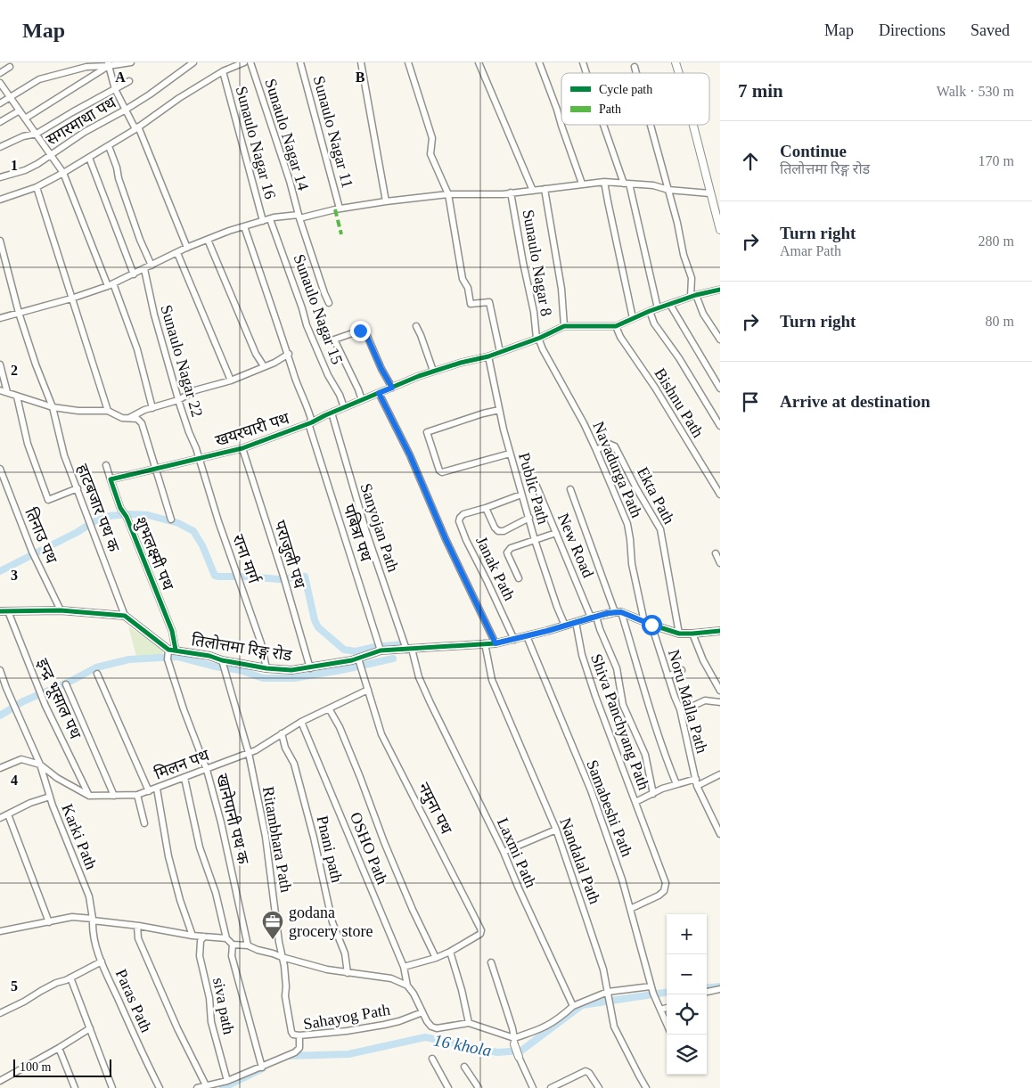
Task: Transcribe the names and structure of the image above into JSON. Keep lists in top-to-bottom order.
{
  "streets": {
    "street": [
      "सगरमाथा पथ",
      "Sunaulo Nagar 11",
      "Sunaulo Nagar 14",
      "Sunaulo Nagar 16",
      "Sunaulo Nagar 8",
      "Sunaulo Nagar 15",
      "Sunaulo Nagar 22",
      "Bishnu Path",
      "खयरघारी पथ",
      "Navadurga Path",
      "Public Path",
      "Ekta Path",
      "हाटबजार पथ क",
      "Sanyojan Path",
      "पबित्रा पथ",
      "तिनाउ पथ",
      "New Road",
      "शुभलक्ष्मी पथ",
      "पराजुली पथ",
      "राना मार्ग",
      "Janak Path",
      "तिलोत्तमा रिङ्ग रोड",
      "इन्द्र भूसाल पथ",
      "Noru Malla Path",
      "Shiva Panchyang Path",
      "मिलन पथ",
      "नमुना पथ",
      "Samabeshi Path",
      "खानेपानी पथ क",
      "Karki Path",
      "Ritambhara Path",
      "OSHO Path",
      "Pnani path",
      "Laxmi Path",
      "Nandalal Path",
      "Paras Path",
      "siva path",
      "Sahayog Path"
    ]
  },
  "crossings": [
    ["Sunaulo Nagar 8", "खयरघारी पथ"],
    ["Sunaulo Nagar 8", "Navadurga Path"],
    ["Sunaulo Nagar 15", "खयरघारी पथ"],
    ["Sunaulo Nagar 22", "खयरघारी पथ"],
    ["Sunaulo Nagar 22", "राना मार्ग"],
    ["खयरघारी पथ", "Navadurga Path"],
    ["खयरघारी पथ", "Public Path"],
    ["खयरघारी पथ", "Sanyojan Path"],
    ["खयरघारी पथ", "पबित्रा पथ"],
    ["खयरघारी पथ", "पराजुली पथ"],
    ["खयरघारी पथ", "राना मार्ग"],
    ["Navadurga Path", "Ekta Path"],
    ["Navadurga Path", "Noru Malla Path"],
    ["Public Path", "तिलोत्तमा रिङ्ग रोड"],
    ["हाटबजार पथ क", "तिलोत्तमा रिङ्ग रोड"],
    ["Sanyojan Path", "तिलोत्तमा रिङ्ग रोड"],
    ["Sanyojan Path", "Laxmi Path"],
    ["पबित्रा पथ", "तिलोत्तमा रिङ्ग रोड"],
    ["New Road", "तिलोत्तमा रिङ्ग रोड"],
    ["शुभलक्ष्मी पथ", "तिलोत्तमा रिङ्ग रोड"],
    ["पराजुली पथ", "तिलोत्तमा रिङ्ग रोड"],
    ["राना मार्ग", "तिलोत्तमा रिङ्ग रोड"],
    ["Janak Path", "तिलोत्तमा रिङ्ग रोड"],
    ["तिलोत्तमा रिङ्ग रोड", "Shiva Panchyang Path"],
    ["तिलोत्तमा रिङ्ग रोड", "नमुना पथ"],
    ["तिलोत्तमा रिङ्ग रोड", "Samabeshi Path"],
    ["तिलोत्तमा रिङ्ग रोड", "खानेपानी पथ क"],
    ["तिलोत्तमा रिङ्ग रोड", "Ritambhara Path"],
    ["तिलोत्तमा रिङ्ग रोड", "Laxmi Path"],
    ["तिलोत्तमा रिङ्ग रोड", "Nandalal Path"],
    ["इन्द्र भूसाल पथ", "मिलन पथ"],
    ["Shiva Panchyang Path", "Samabeshi Path"],
    ["मिलन पथ", "नमुना पथ"],
    ["मिलन पथ", "खानेपानी पथ क"],
    ["मिलन पथ", "Karki Path"],
    ["मिलन पथ", "Ritambhara Path"],
    ["मिलन पथ", "OSHO Path"],
    ["मिलन पथ", "Pnani path"],
    ["Karki Path", "Paras Path"],
    ["Ritambhara Path", "Sahayog Path"],
    ["OSHO Path", "Sahayog Path"]
  ],
  "water": ["16 khola"],
  "places": {
    "office": ["godana grocery store"]
  },
  "legend": ["Cycle path", "Path"],
  "scale_bar": "100 m",
  "page": {
    "header": "Map",
    "nav": ["Map", "Directions", "Saved"],
    "heading": ["7 min", "Walk · 530 m"],
    "list": [
      ["Continue", "तिलोत्तमा रिङ्ग रोड", "170 m"],
      ["Turn right", "Amar Path", "280 m"],
      ["Turn right", "80 m"],
      "Arrive at destination"
    ],
    "map_buttons": ["+", "−"],
    "scale": "100 m"
  },
  "grid": {
    "columns": ["A", "B"],
    "rows": [
      "1",
      "2",
      "3",
      "4",
      "5"
    ]
  }
}
